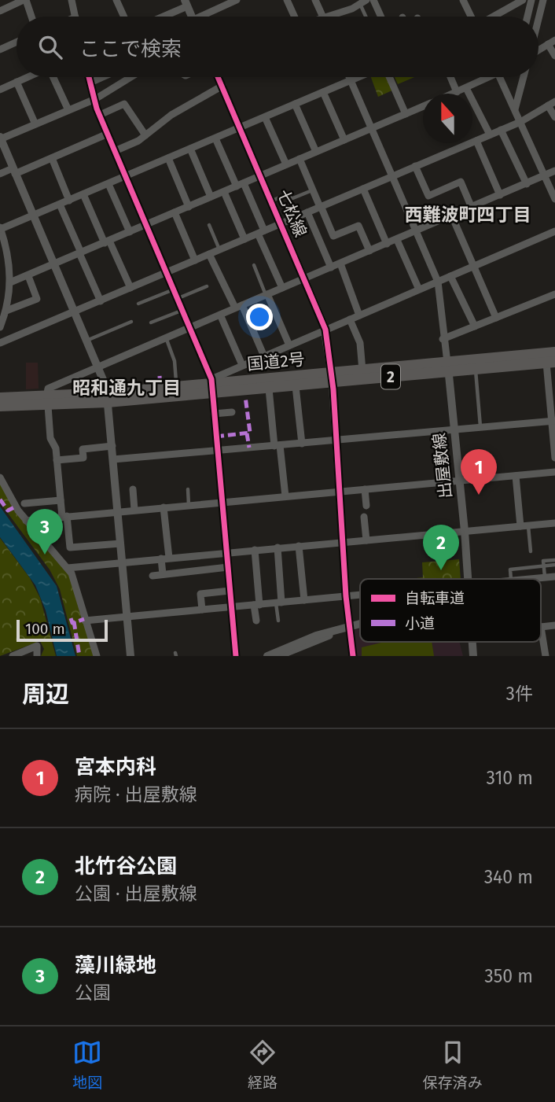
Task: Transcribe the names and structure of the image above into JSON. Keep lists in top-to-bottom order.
{
  "streets": {
    "highway": ["国道2号", "2"],
    "street": ["七松線", "出屋敷線"]
  },
  "crossings": [
    ["七松線", "国道2号"],
    ["国道2号", "出屋敷線"]
  ],
  "districts": ["西難波町四丁目", "昭和通九丁目"],
  "legend": ["自転車道", "小道"],
  "scale_bar": "100 m",
  "north": "top",
  "page": {
    "search": "ここで検索",
    "pins": ["1", "3", "2"],
    "scale": "100 m",
    "heading": ["周辺", "3件"],
    "list": [
      {
        "mark": "1",
        "name": "宮本内科",
        "note": "病院 · 出屋敷線",
        "value": "310 m"
      },
      {
        "mark": "2",
        "name": "北竹谷公園",
        "note": "公園 · 出屋敷線",
        "value": "340 m"
      },
      {
        "mark": "3",
        "name": "藻川緑地",
        "note": "公園",
        "value": "350 m"
      }
    ],
    "nav": ["地図", "経路", "保存済み"]
  }
}
